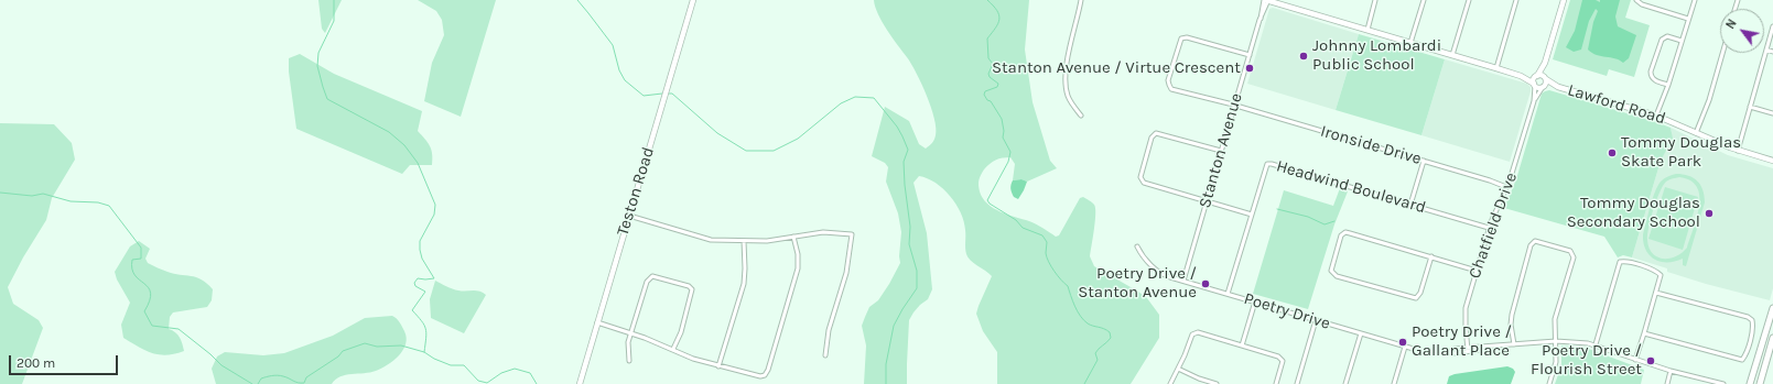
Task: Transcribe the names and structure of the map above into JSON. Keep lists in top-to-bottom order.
{
  "streets": {
    "street": [
      "Lawford Road",
      "Ironside Drive",
      "Stanton Avenue",
      "Headwind Boulevard",
      "Teston Road",
      "Chatfield Drive",
      "Poetry Drive"
    ]
  },
  "crossings": [
    ["Lawford Road", "Chatfield Drive"],
    ["Ironside Drive", "Stanton Avenue"],
    ["Ironside Drive", "Chatfield Drive"],
    ["Stanton Avenue", "Poetry Drive"],
    ["Headwind Boulevard", "Chatfield Drive"],
    ["Headwind Boulevard", "Poetry Drive"],
    ["Chatfield Drive", "Poetry Drive"]
  ],
  "places": [
    "Johnny Lombardi Public School",
    "Stanton Avenue / Virtue Crescent",
    "Tommy Douglas Skate Park",
    "Tommy Douglas Secondary School",
    "Poetry Drive / Stanton Avenue",
    "Poetry Drive / Gallant Place",
    "Poetry Drive / Flourish Street"
  ],
  "scale_bar": "200 m",
  "north": "top left"
}
